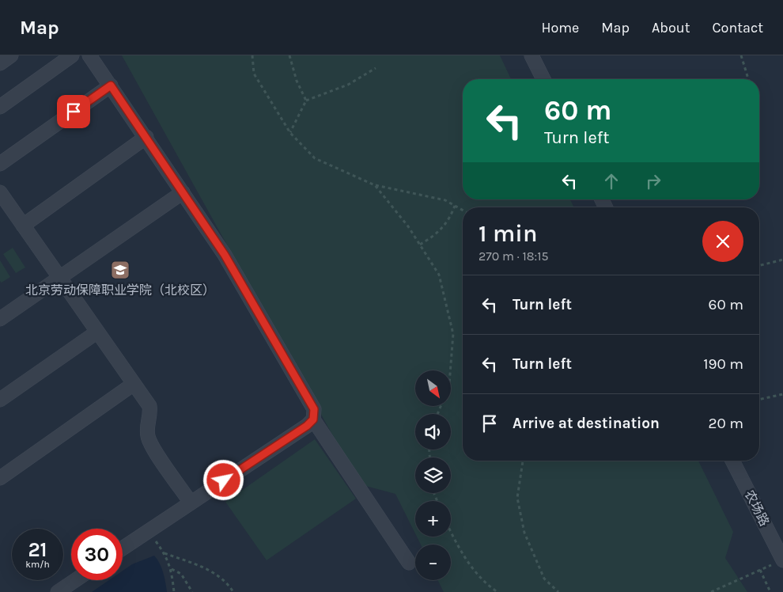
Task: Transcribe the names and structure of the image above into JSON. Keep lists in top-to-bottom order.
{
  "streets": {
    "street": ["农场路"]
  },
  "places": {
    "school or university": ["北京劳动保障职业学院（北校区）"]
  },
  "north": "bottom right",
  "page": {
    "header": "Map",
    "nav": [
      "Home",
      "Map",
      "About",
      "Contact"
    ],
    "turn": ["60 m", "Turn left"],
    "heading": ["1 min", "270 m · 18:15"],
    "list": [
      {
        "name": "Turn left",
        "value": "60 m"
      },
      {
        "name": "Turn left",
        "value": "190 m"
      },
      {
        "name": "Arrive at destination",
        "value": "20 m"
      }
    ],
    "map_buttons": ["+", "−"],
    "speed": "21 km/h",
    "limit": "30"
  }
}
